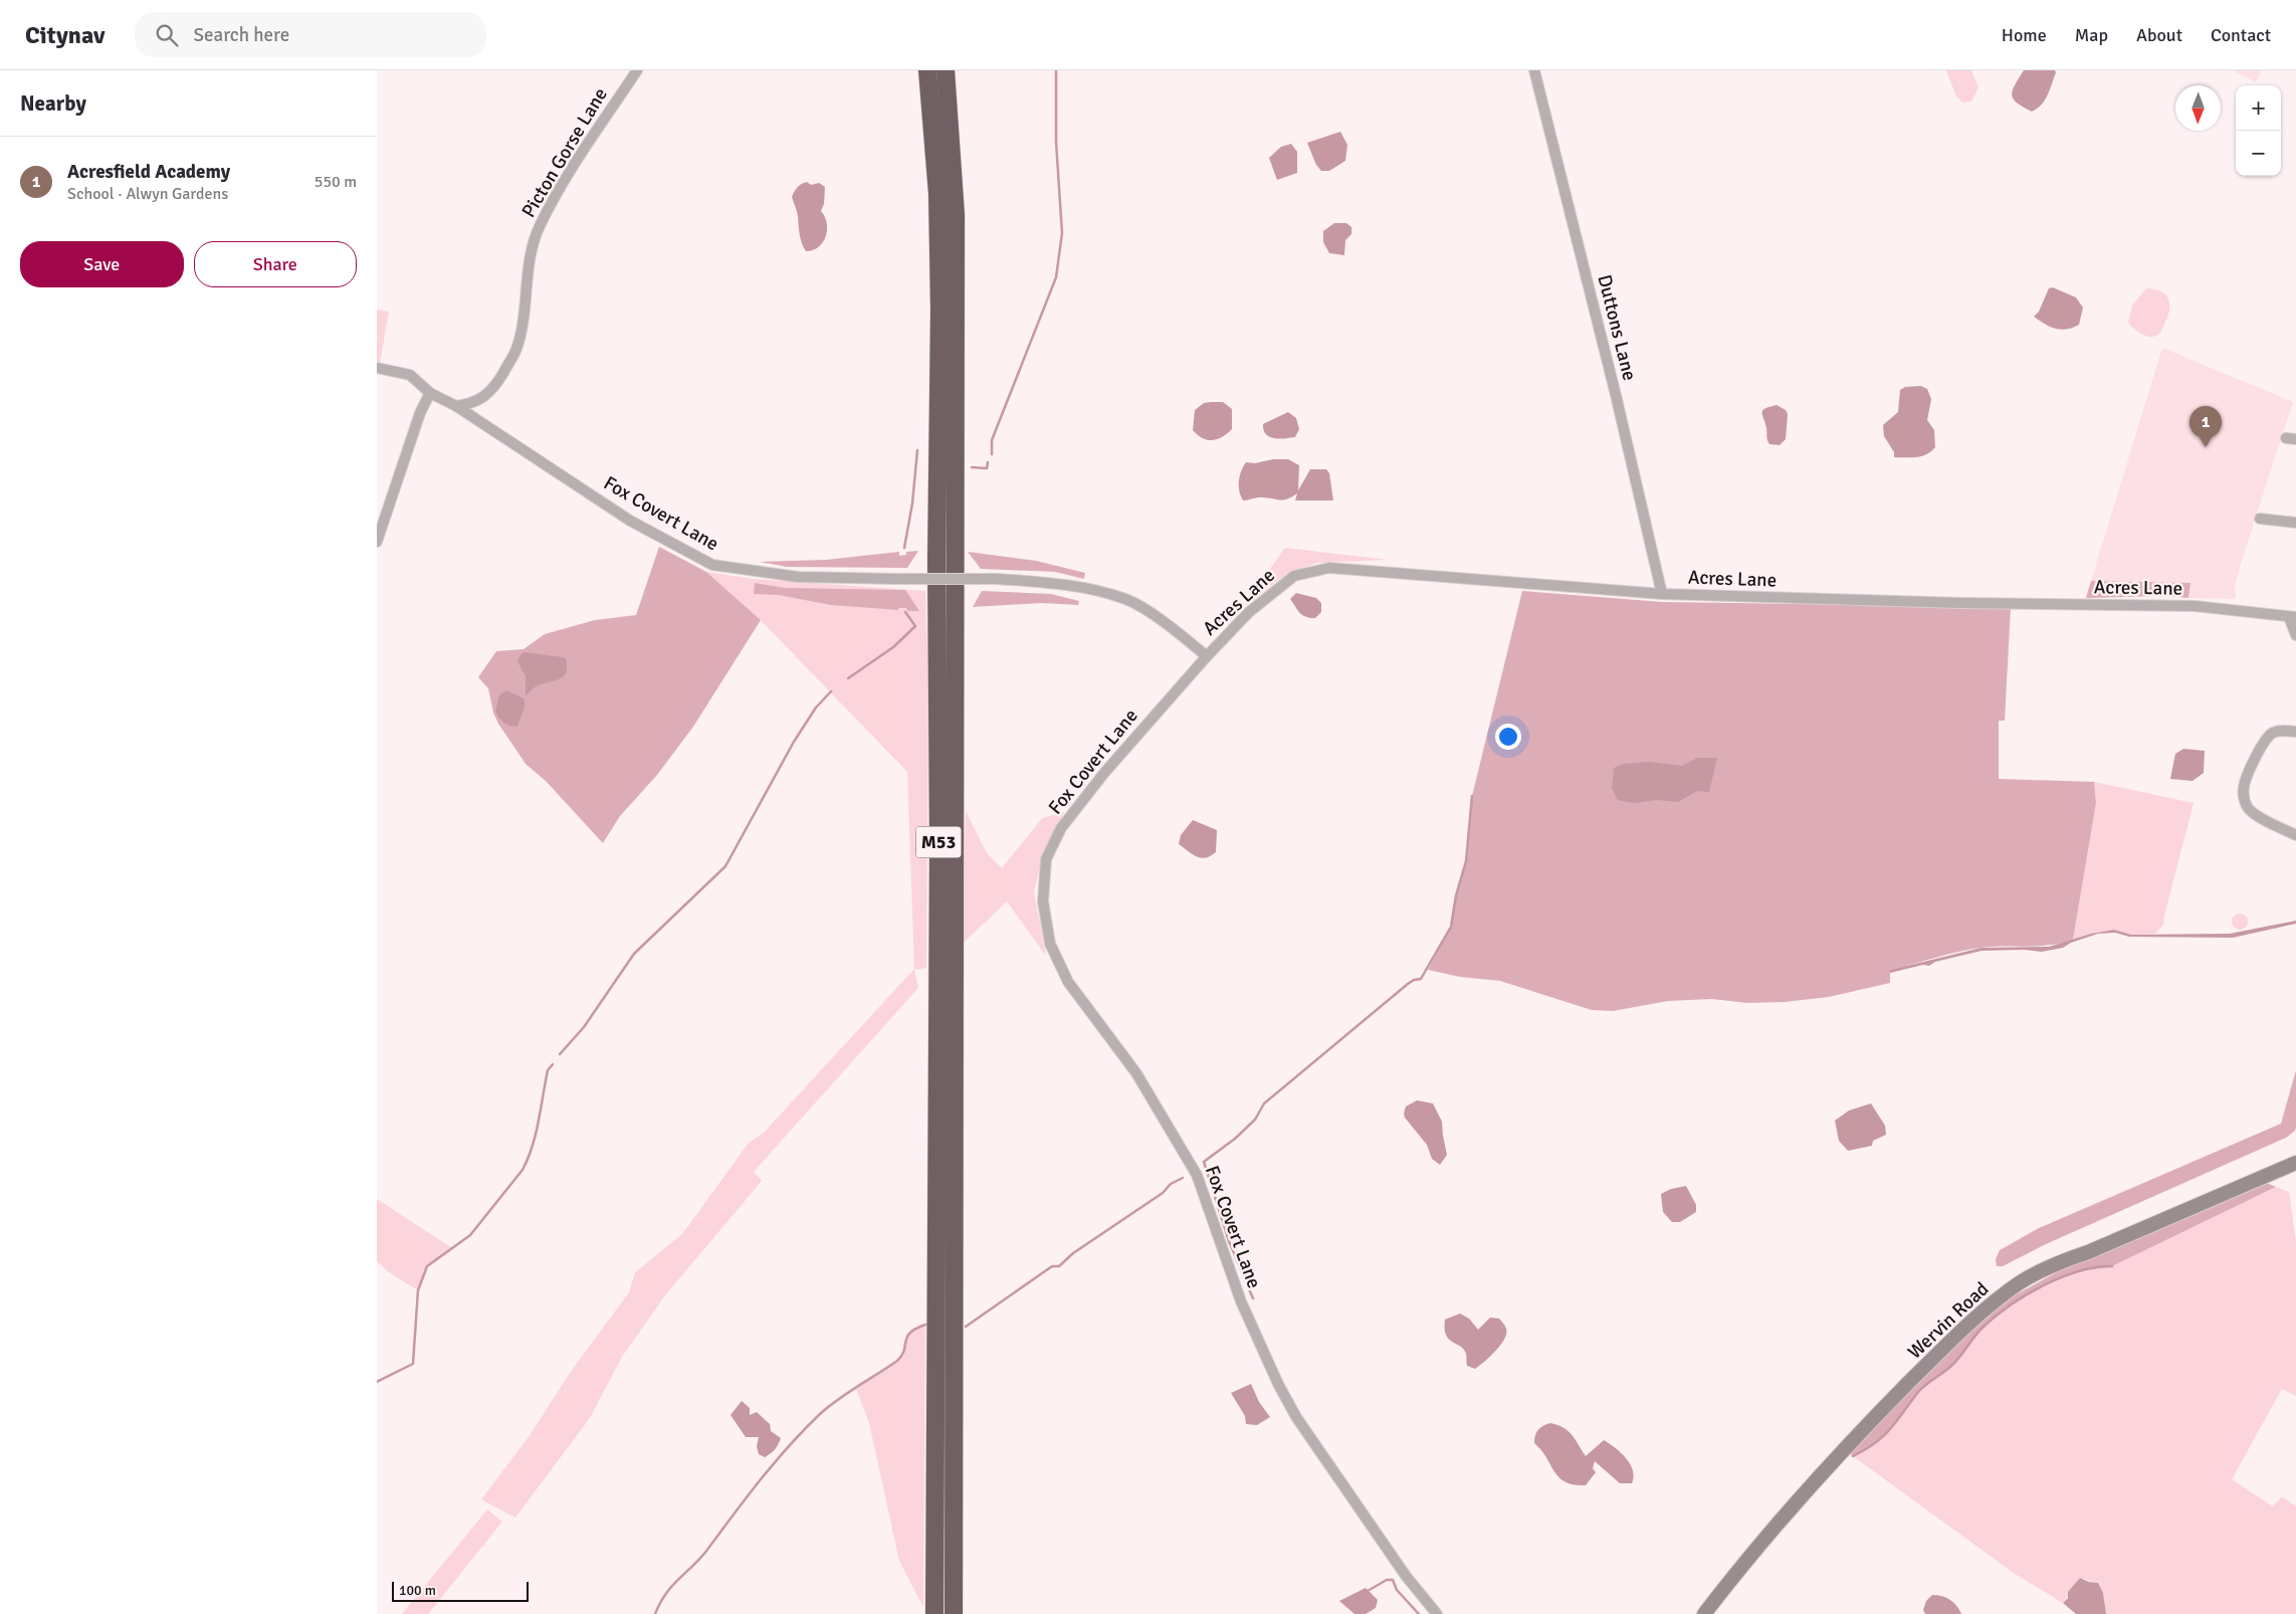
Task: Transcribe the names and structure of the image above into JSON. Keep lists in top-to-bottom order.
{
  "streets": {
    "highway": ["M53"],
    "street": [
      "Picton Gorse Lane",
      "Duttons Lane",
      "Fox Covert Lane",
      "Acres Lane",
      "Wervin Road"
    ]
  },
  "crossings": [
    ["Picton Gorse Lane", "Fox Covert Lane"],
    ["Duttons Lane", "Acres Lane"],
    ["Fox Covert Lane", "Acres Lane"]
  ],
  "scale_bar": "100 m",
  "north": "bottom",
  "page": {
    "header": "Citynav",
    "search": "Search here",
    "nav": [
      "Home",
      "Map",
      "About",
      "Contact"
    ],
    "heading": "Nearby",
    "map_buttons": ["+", "−"],
    "list": [
      {
        "mark": "1",
        "name": "Acresfield Academy",
        "note": "School · Alwyn Gardens",
        "value": "550 m"
      }
    ],
    "buttons": ["Save", "Share"],
    "pins": "1",
    "scale": "100 m"
  }
}
